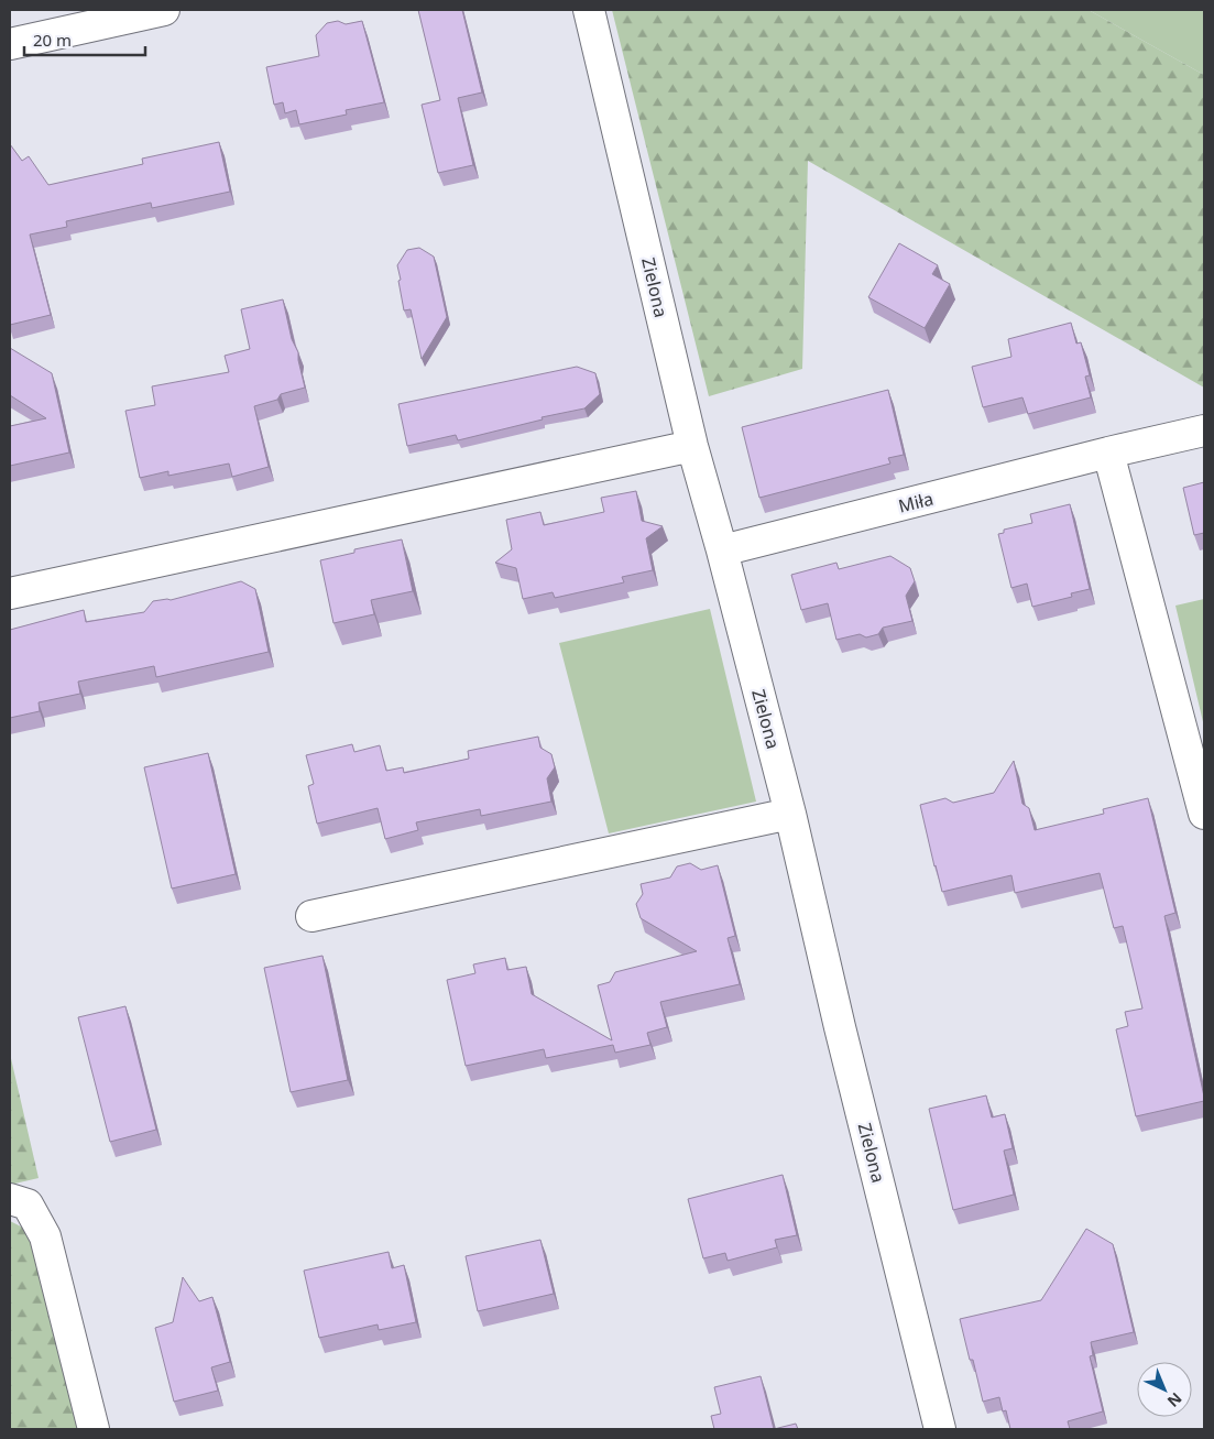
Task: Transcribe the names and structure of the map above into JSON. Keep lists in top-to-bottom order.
{
  "streets": {
    "street": ["Zielona", "Miła"]
  },
  "crossings": [
    ["Zielona", "Miła"]
  ],
  "scale_bar": "20 m",
  "north": "bottom right"
}
